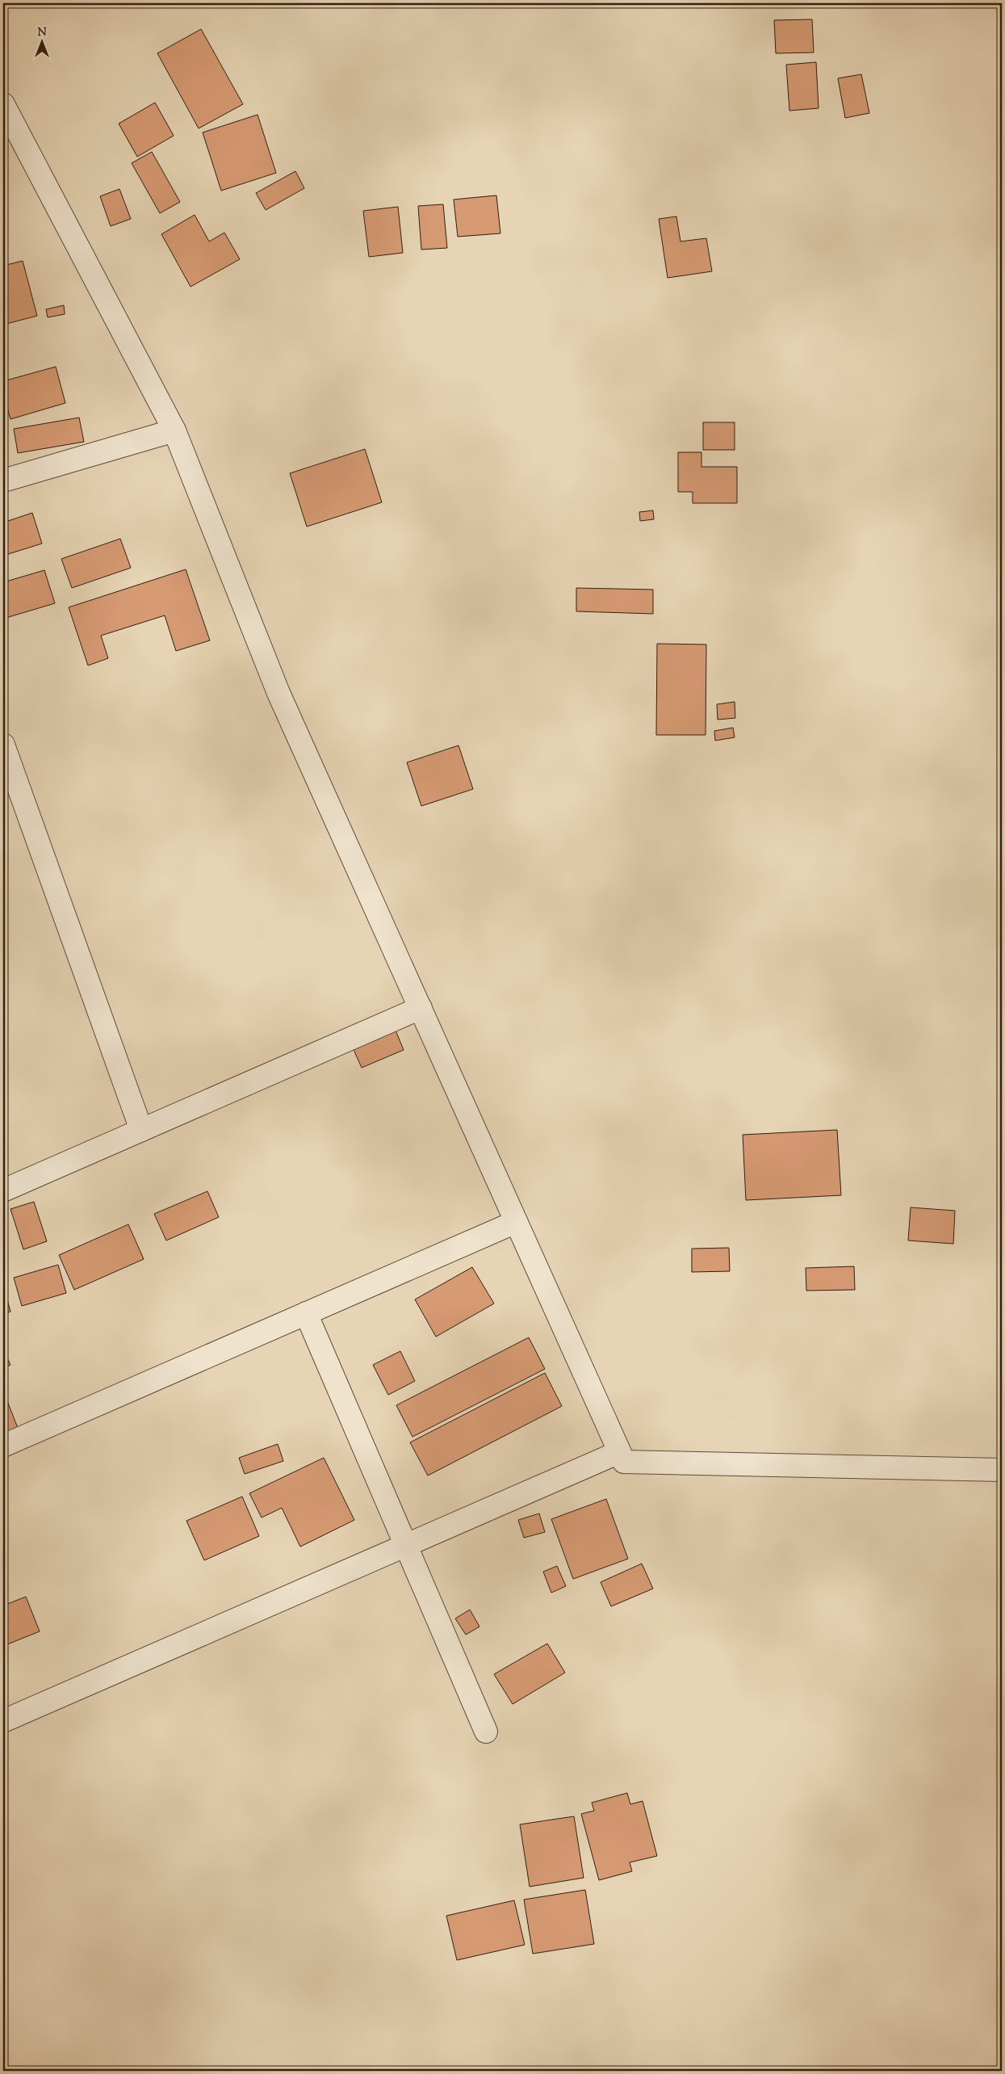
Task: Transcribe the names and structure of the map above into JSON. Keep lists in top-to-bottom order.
{
  "north": "top"
}
